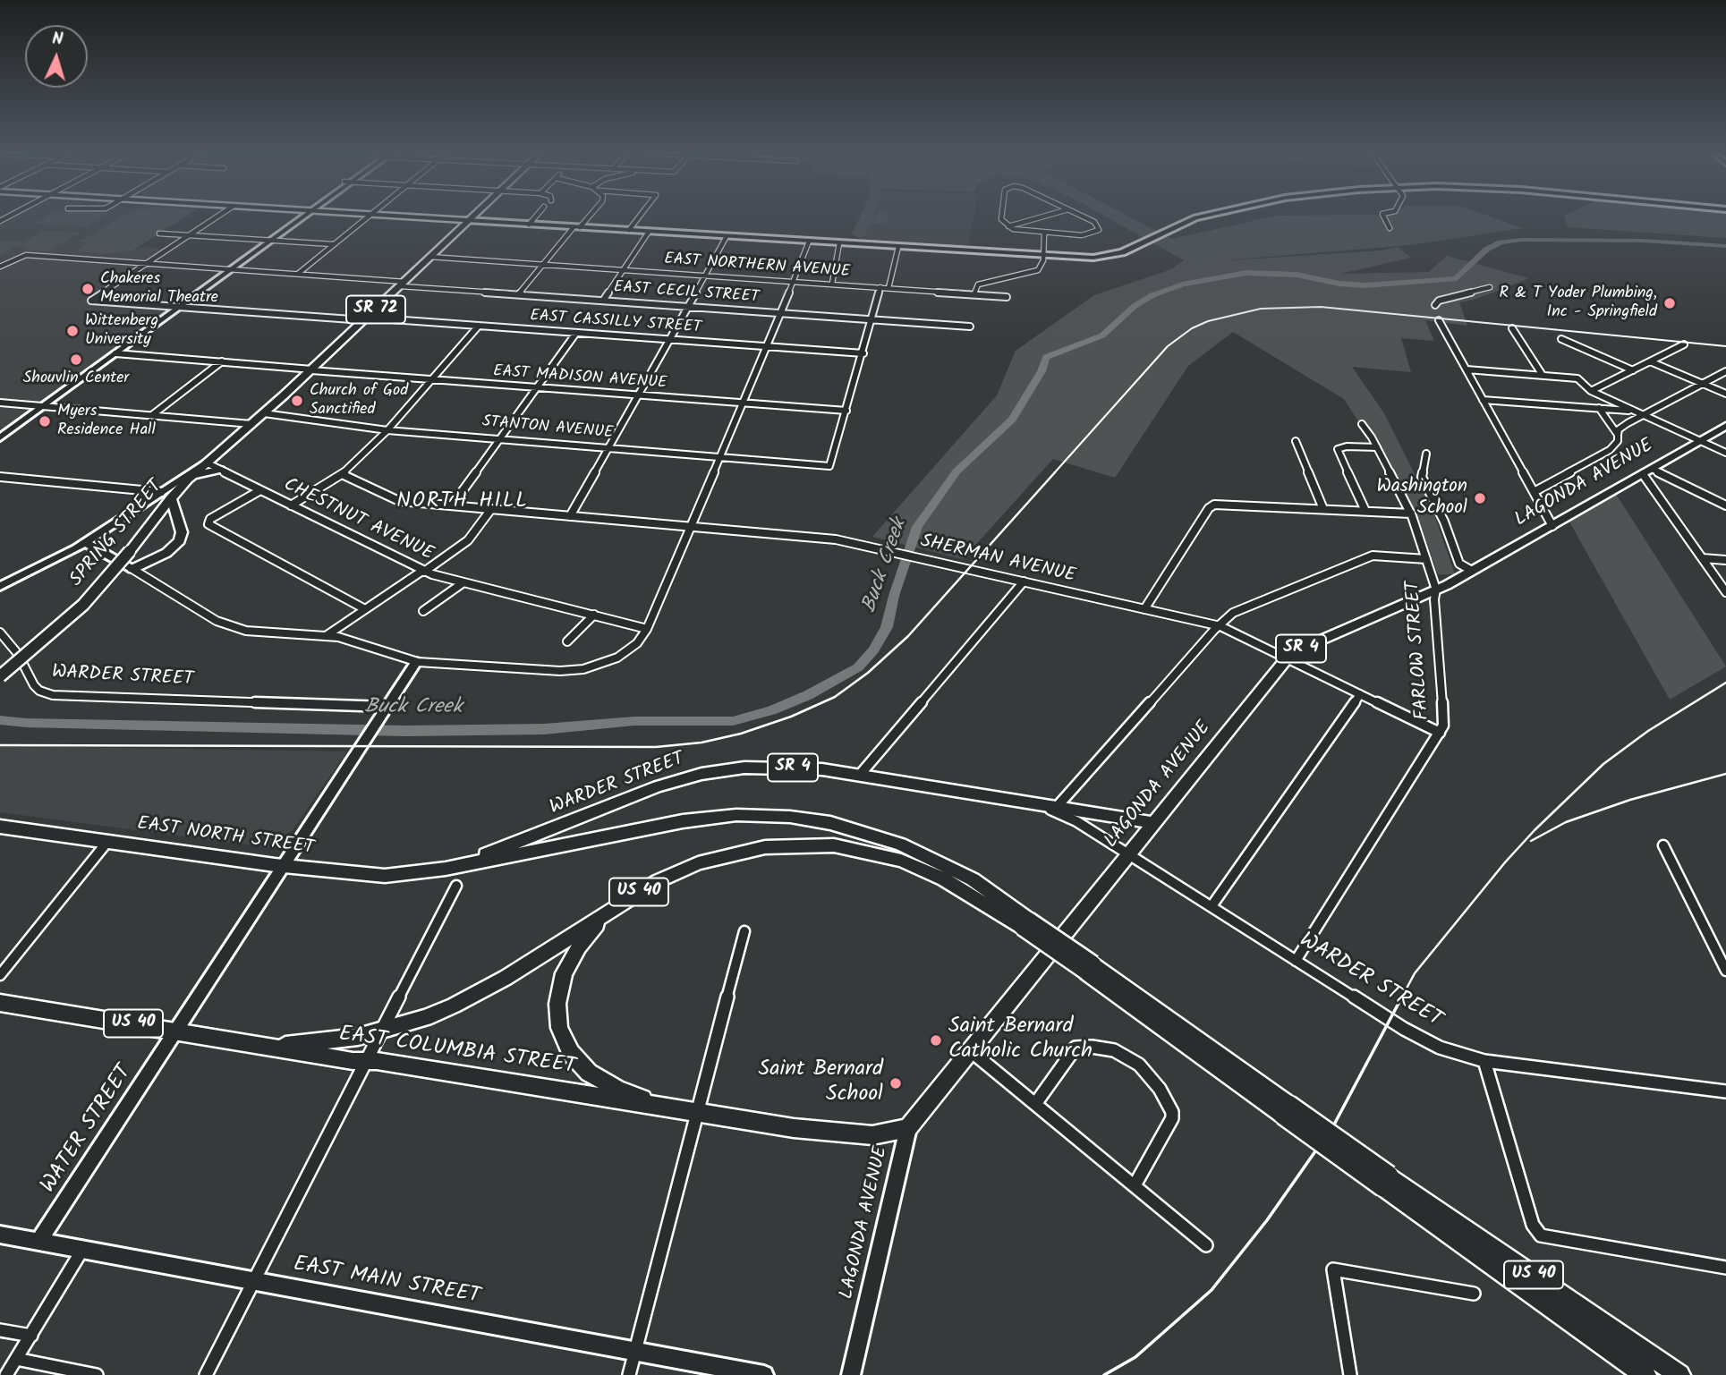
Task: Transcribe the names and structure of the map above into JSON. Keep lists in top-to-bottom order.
{
  "streets": {
    "main road": [
      "SR 72",
      "LAGONDA AVENUE",
      "SPRING STREET",
      "SR 4",
      "WARDER STREET",
      "EAST NORTH STREET",
      "US 40",
      "EAST COLUMBIA STREET"
    ],
    "street": [
      "EAST NORTHERN AVENUE",
      "EAST CECIL STREET",
      "EAST CASSILLY STREET",
      "EAST MADISON AVENUE",
      "STANTON AVENUE",
      "CHESTNUT AVENUE",
      "SHERMAN AVENUE",
      "FARLOW STREET",
      "WATER STREET",
      "EAST MAIN STREET"
    ]
  },
  "crossings": [
    ["EAST NORTHERN AVENUE", "SR 72"],
    ["EAST CECIL STREET", "SR 72"],
    ["SR 72", "EAST CASSILLY STREET"],
    ["SR 72", "EAST MADISON AVENUE"],
    ["SR 72", "STANTON AVENUE"],
    ["SR 72", "CHESTNUT AVENUE"],
    ["SR 72", "SPRING STREET"],
    ["EAST MADISON AVENUE", "STANTON AVENUE"],
    ["LAGONDA AVENUE", "SHERMAN AVENUE"],
    ["LAGONDA AVENUE", "FARLOW STREET"],
    ["LAGONDA AVENUE", "WARDER STREET"],
    ["LAGONDA AVENUE", "EAST COLUMBIA STREET"],
    ["CHESTNUT AVENUE", "SPRING STREET"],
    ["SHERMAN AVENUE", "FARLOW STREET"],
    ["FARLOW STREET", "WARDER STREET"],
    ["WARDER STREET", "EAST NORTH STREET"],
    ["WARDER STREET", "US 40"],
    ["WARDER STREET", "WATER STREET"],
    ["EAST NORTH STREET", "US 40"],
    ["EAST NORTH STREET", "WATER STREET"],
    ["US 40", "EAST COLUMBIA STREET"],
    ["EAST COLUMBIA STREET", "WATER STREET"],
    ["WATER STREET", "EAST MAIN STREET"]
  ],
  "districts": ["NORTH HILL"],
  "water": ["Buck Creek"],
  "places": [
    "Chakeres Memorial Theatre",
    "R & T Yoder Plumbing, Inc - Springfield",
    "Wittenberg University",
    "Shouvlin Center",
    "Church of God Sanctified",
    "Myers Residence Hall",
    "Washington School",
    "Saint Bernard Catholic Church",
    "Saint Bernard School"
  ],
  "north": "top"
}
